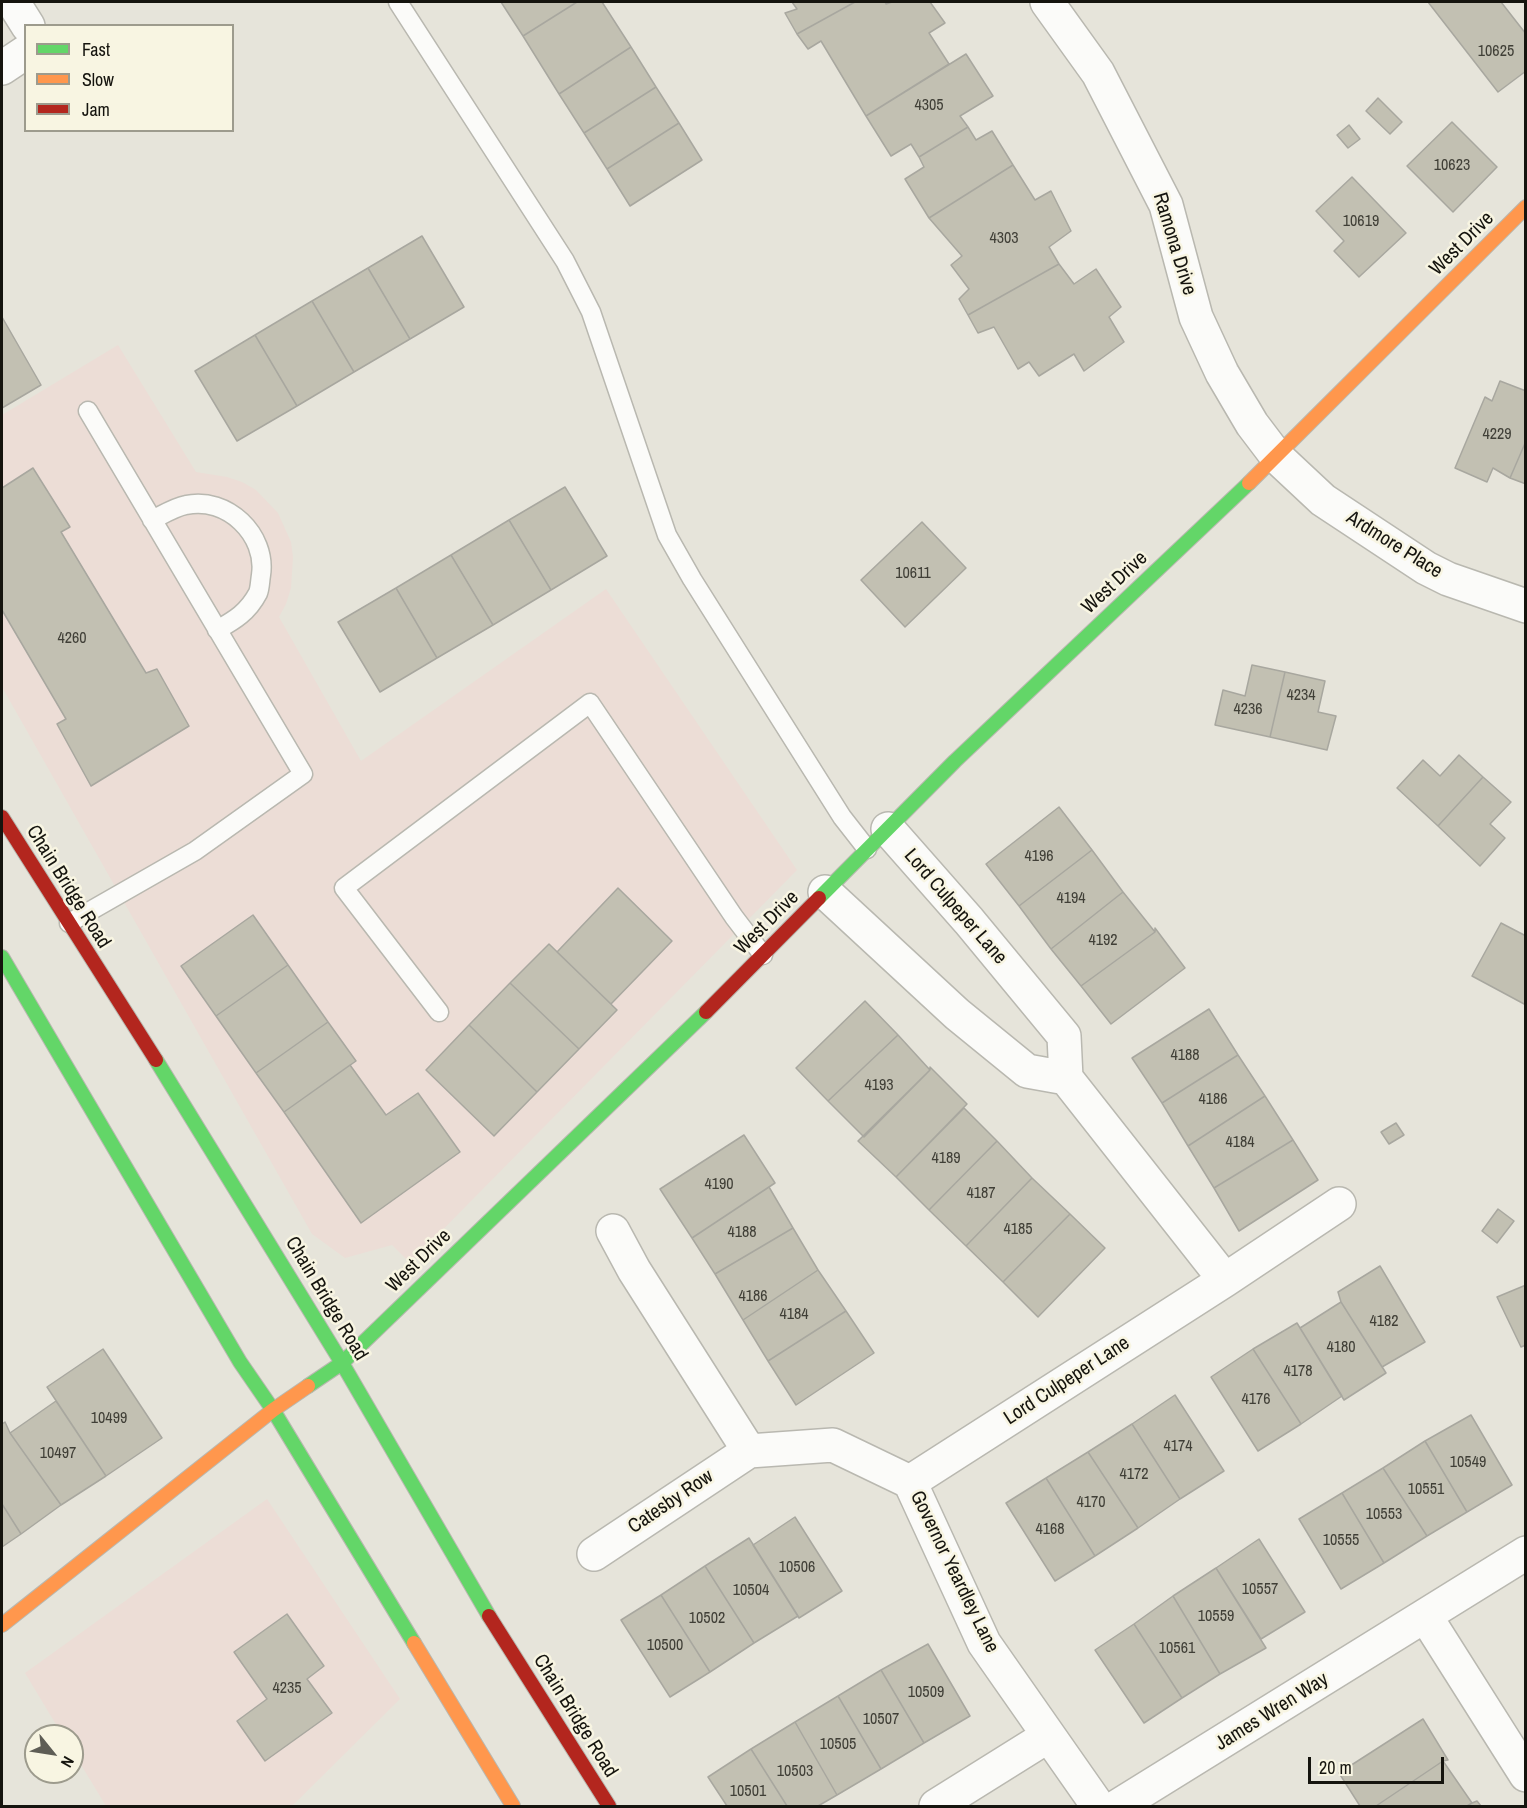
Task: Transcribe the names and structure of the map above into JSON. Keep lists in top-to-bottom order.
{
  "streets": {
    "main road": ["West Drive", "Chain Bridge Road"],
    "street": [
      "Ramona Drive",
      "Ardmore Place",
      "Lord Culpeper Lane",
      "Catesby Row",
      "Governor Yeardley Lane",
      "James Wren Way"
    ]
  },
  "crossings": [
    ["Ramona Drive", "West Drive"],
    ["Ramona Drive", "Ardmore Place"],
    ["West Drive", "Ardmore Place"],
    ["West Drive", "Chain Bridge Road"],
    ["West Drive", "Lord Culpeper Lane"],
    ["Lord Culpeper Lane", "Governor Yeardley Lane"],
    ["Catesby Row", "Governor Yeardley Lane"]
  ],
  "house_numbers": [
    "10625",
    "4305",
    "10623",
    "10619",
    "4303",
    "4229",
    "10611",
    "4260",
    "4234",
    "4236",
    "4196",
    "4194",
    "4192",
    "4188",
    "4193",
    "4186",
    "4184",
    "4189",
    "4190",
    "4187",
    "4185",
    "4188",
    "4186",
    "4184",
    "4182",
    "4180",
    "4178",
    "4176",
    "10499",
    "4174",
    "10497",
    "10549",
    "4172",
    "10551",
    "4170",
    "10553",
    "4168",
    "10555",
    "10506",
    "10557",
    "10504",
    "10559",
    "10502",
    "10500",
    "10561",
    "4235",
    "10509",
    "10507",
    "10505",
    "10503",
    "10501"
  ],
  "legend": ["Fast", "Slow", "Jam"],
  "scale_bar": "20 m",
  "north": "bottom right"
}
